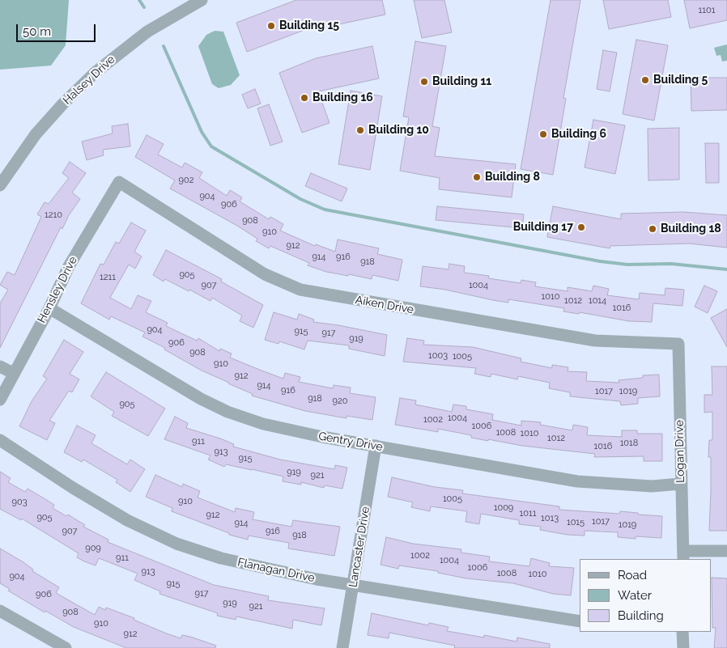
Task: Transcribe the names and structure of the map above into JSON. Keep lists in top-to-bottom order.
{
  "streets": {
    "street": [
      "Halsey Drive",
      "Hensley Drive",
      "Aiken Drive",
      "Gentry Drive",
      "Logan Drive",
      "Lancaster Drive",
      "Flanagan Drive"
    ]
  },
  "crossings": [
    ["Hensley Drive", "Aiken Drive"],
    ["Hensley Drive", "Gentry Drive"],
    ["Aiken Drive", "Logan Drive"],
    ["Gentry Drive", "Logan Drive"],
    ["Gentry Drive", "Lancaster Drive"],
    ["Lancaster Drive", "Flanagan Drive"]
  ],
  "places": [
    "Building 15",
    "Building 5",
    "Building 11",
    "Building 16",
    "Building 10",
    "Building 6",
    "Building 8",
    "Building 17",
    "Building 18"
  ],
  "house_numbers": [
    "1101",
    "902",
    "904",
    "906",
    "1210",
    "908",
    "910",
    "912",
    "914",
    "916",
    "918",
    "905",
    "1211",
    "907",
    "1004",
    "1010",
    "1012",
    "1014",
    "1016",
    "904",
    "915",
    "917",
    "919",
    "906",
    "908",
    "1003",
    "1005",
    "910",
    "912",
    "914",
    "916",
    "1017",
    "1019",
    "918",
    "920",
    "905",
    "1004",
    "1002",
    "1006",
    "1008",
    "1010",
    "1012",
    "911",
    "1018",
    "1016",
    "913",
    "915",
    "919",
    "921",
    "1005",
    "910",
    "903",
    "1009",
    "1011",
    "912",
    "905",
    "1013",
    "1017",
    "1015",
    "914",
    "1019",
    "907",
    "916",
    "918",
    "909",
    "1002",
    "911",
    "1004",
    "1006",
    "913",
    "1008",
    "1010",
    "904",
    "915",
    "917",
    "906",
    "919",
    "921",
    "908",
    "910",
    "912"
  ],
  "legend": ["Road", "Water", "Building"],
  "scale_bar": "50 m"
}
